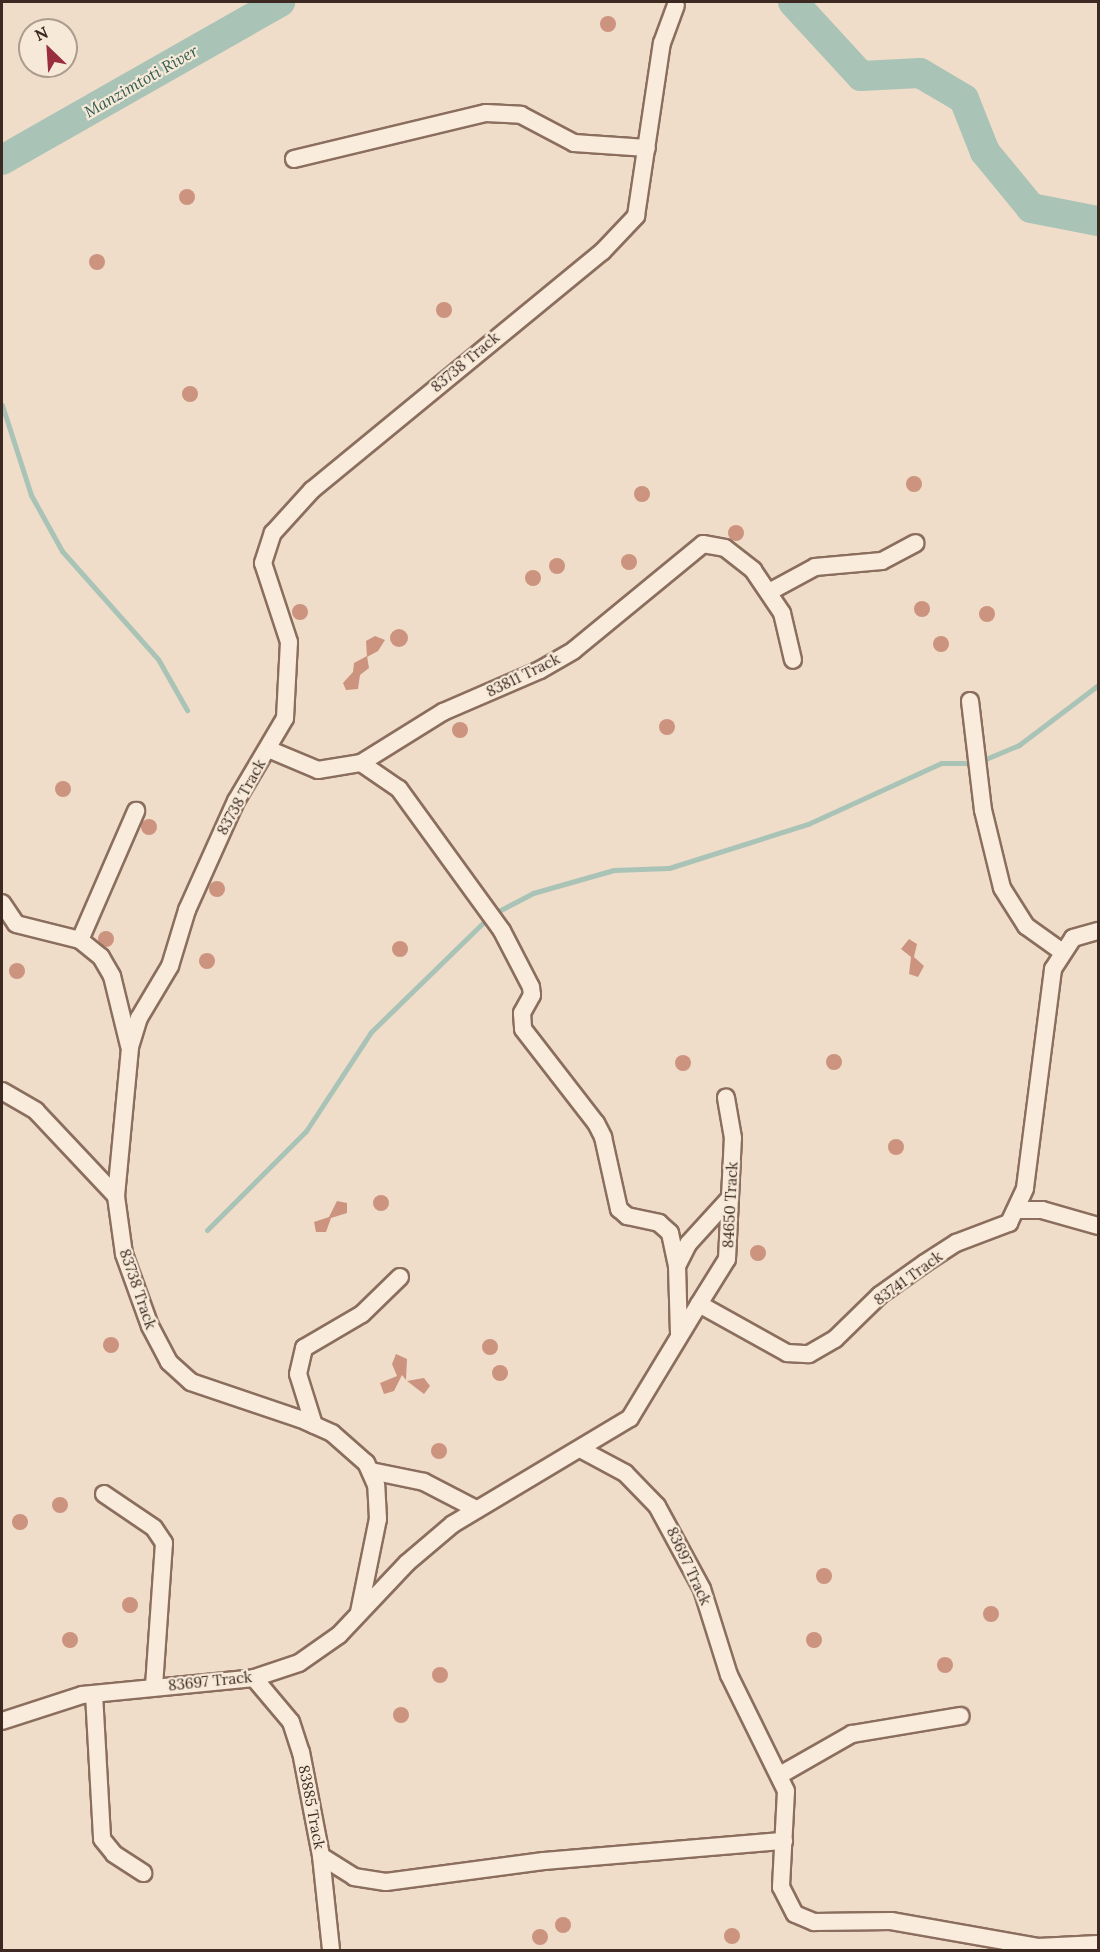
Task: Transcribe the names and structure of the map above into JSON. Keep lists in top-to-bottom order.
{
  "streets": {
    "street": [
      "83738 Track",
      "83811 Track",
      "84650 Track",
      "83741 Track",
      "83697 Track",
      "83885 Track"
    ]
  },
  "crossings": [
    ["83738 Track", "83811 Track"],
    ["84650 Track", "83741 Track"],
    ["83697 Track", "83885 Track"]
  ],
  "water": ["Manzimtoti River"],
  "north": "top left"
}
